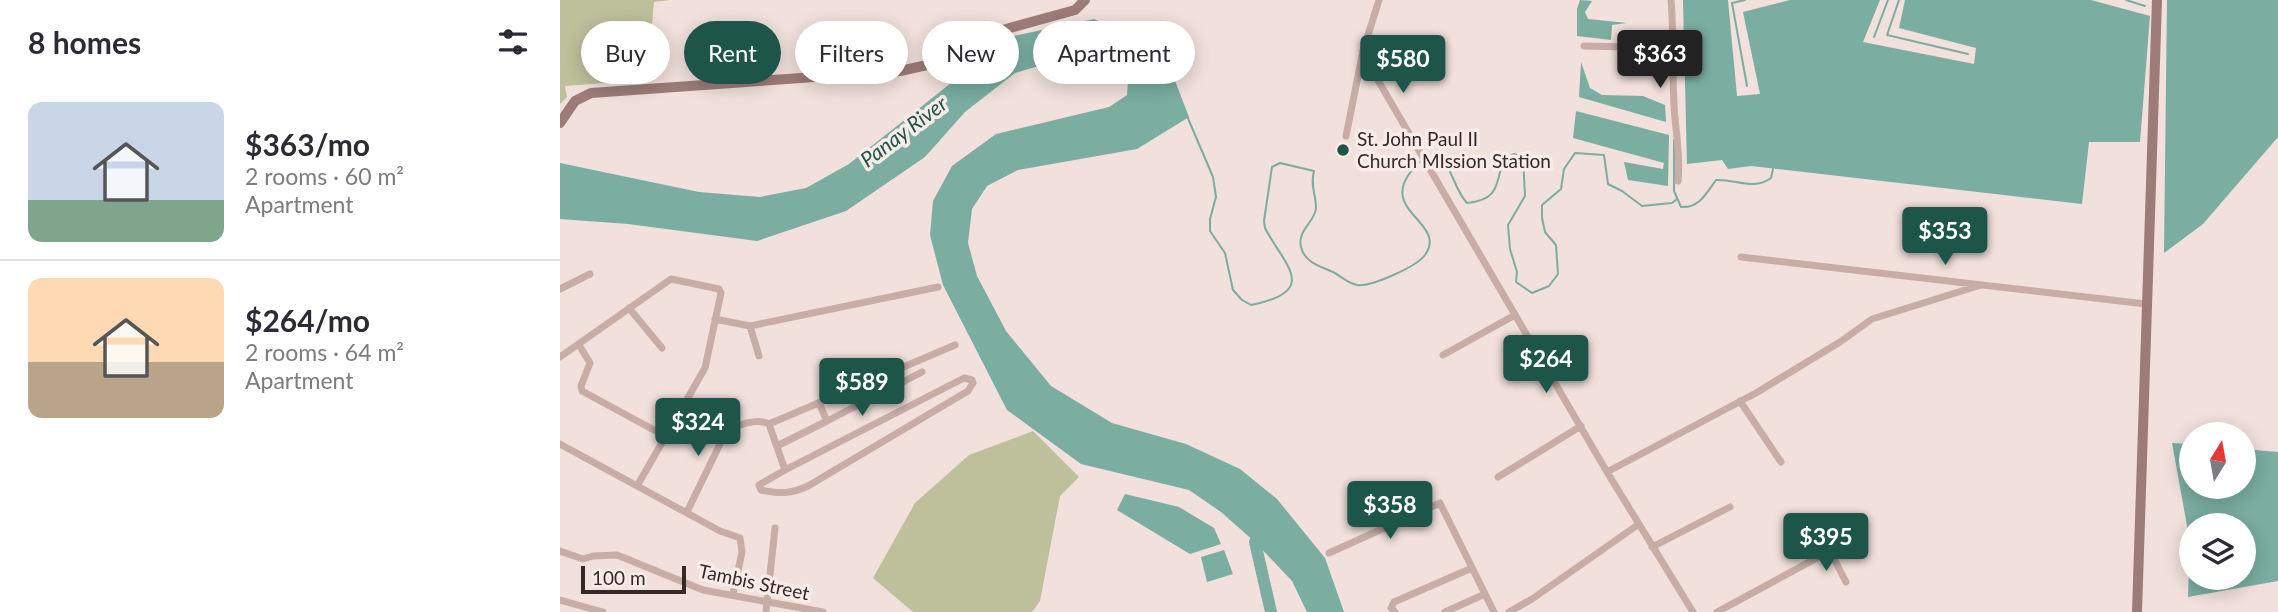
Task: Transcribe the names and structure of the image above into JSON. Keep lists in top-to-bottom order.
{
  "streets": {
    "street": ["Tambis Street"]
  },
  "water": ["Panay River"],
  "places": ["St. John Paul II Church MIssion Station"],
  "scale_bar": "100 m",
  "north": "top",
  "page": {
    "heading": "8 homes",
    "chip": [
      "Buy",
      "Rent",
      "Filters",
      "New",
      "Apartment"
    ],
    "price": [
      "$363",
      "$580",
      "$353",
      "$264",
      "$589",
      "$324",
      "$358",
      "$395"
    ],
    "list": [
      {
        "name": "$363/mo",
        "note": "2 rooms · 60 m² · Apartment"
      },
      {
        "name": "$264/mo",
        "note": "2 rooms · 64 m² · Apartment"
      }
    ],
    "scale": "100 m"
  }
}
